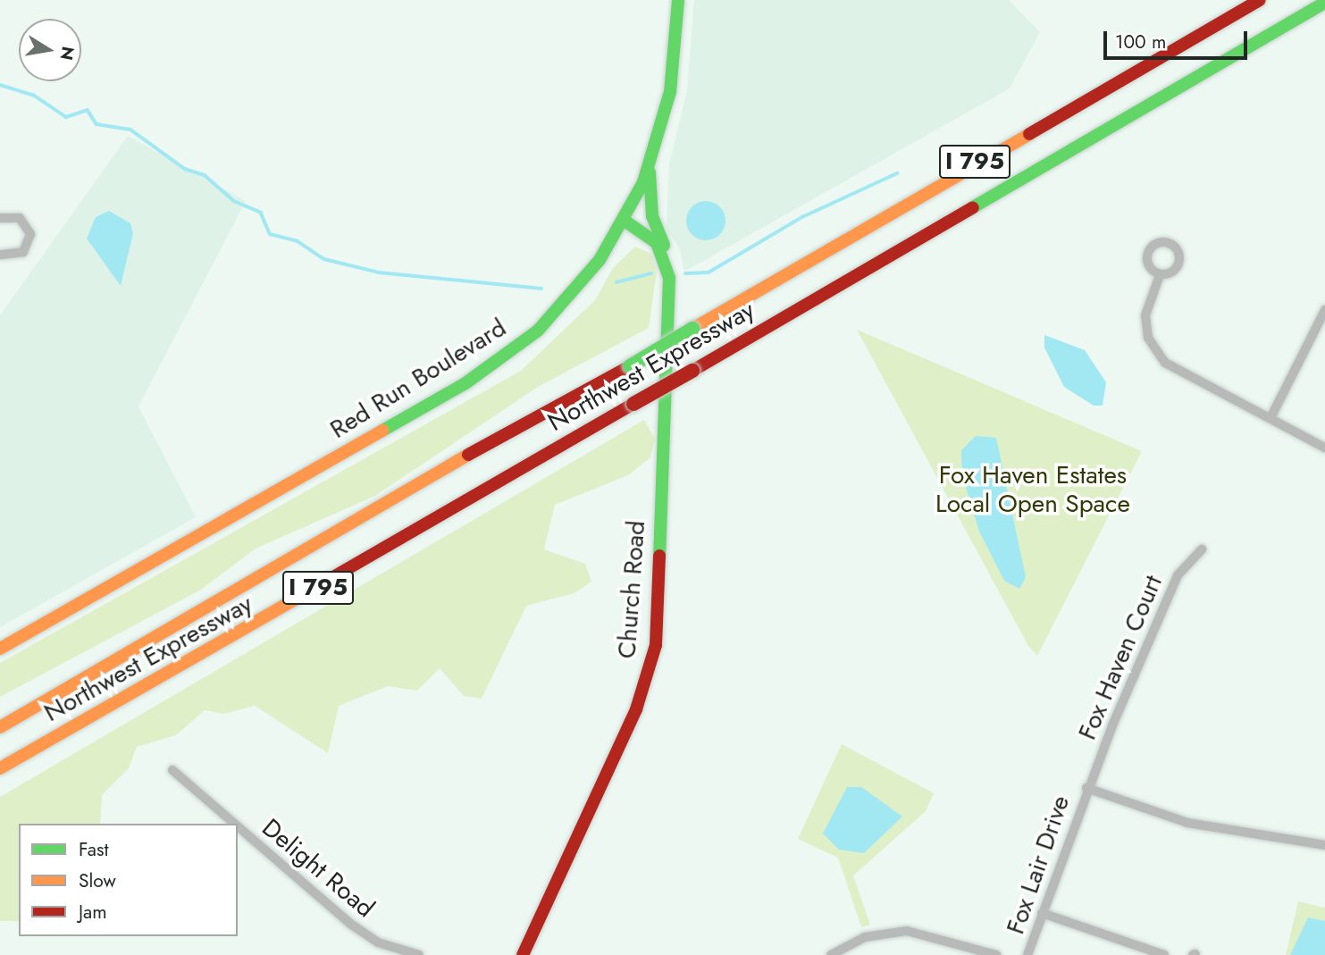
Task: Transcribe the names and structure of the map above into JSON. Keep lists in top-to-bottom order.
{
  "streets": {
    "main road": [
      "I 795",
      "Northwest Expressway",
      "Red Run Boulevard",
      "Church Road"
    ],
    "street": ["Fox Haven Court", "Fox Lair Drive", "Delight Road"]
  },
  "crossings": [
    ["Fox Haven Court", "Fox Lair Drive"]
  ],
  "parks": ["Fox Haven Estates Local Open Space"],
  "legend": ["Fast", "Slow", "Jam"],
  "scale_bar": "100 m",
  "north": "right"
}
